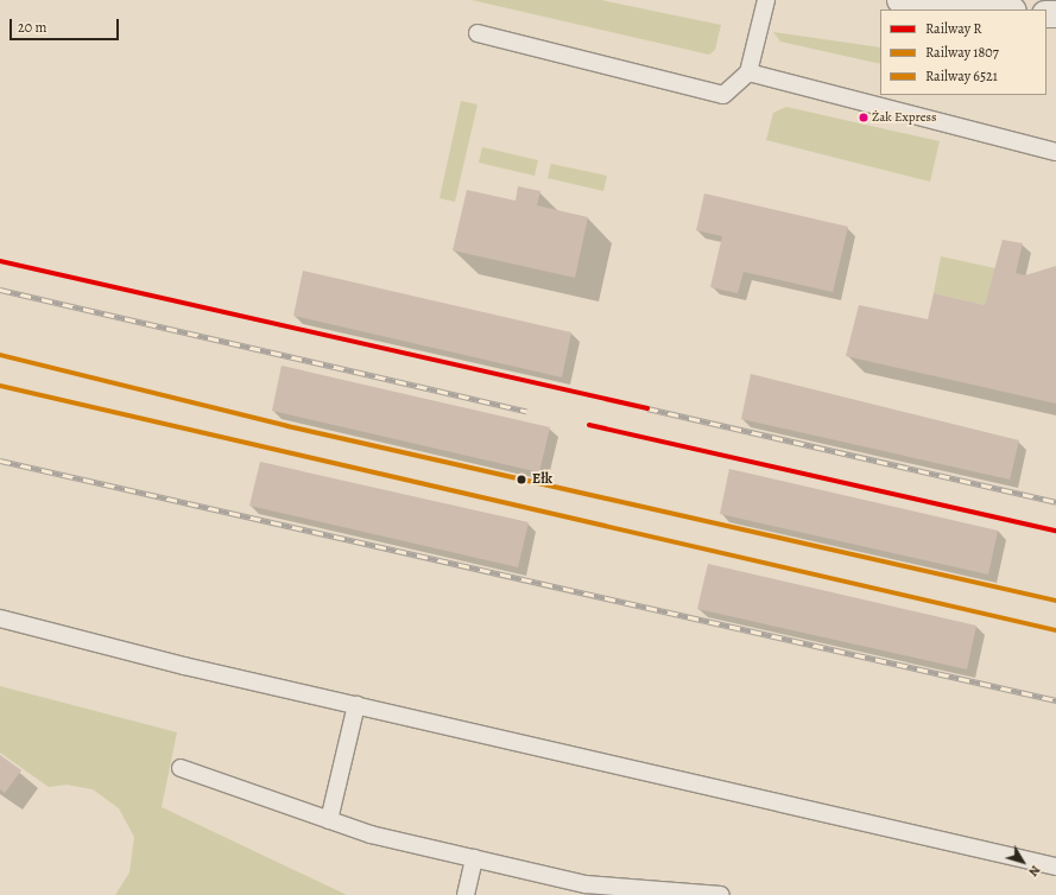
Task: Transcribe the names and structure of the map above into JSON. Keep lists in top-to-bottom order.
{
  "places": ["Żak Express", "Ełk"],
  "lines": ["rail line R", "rail line 1807", "rail line 6521"],
  "legend": ["Railway R", "Railway 1807", "Railway 6521"],
  "scale_bar": "20 m",
  "north": "bottom right"
}
